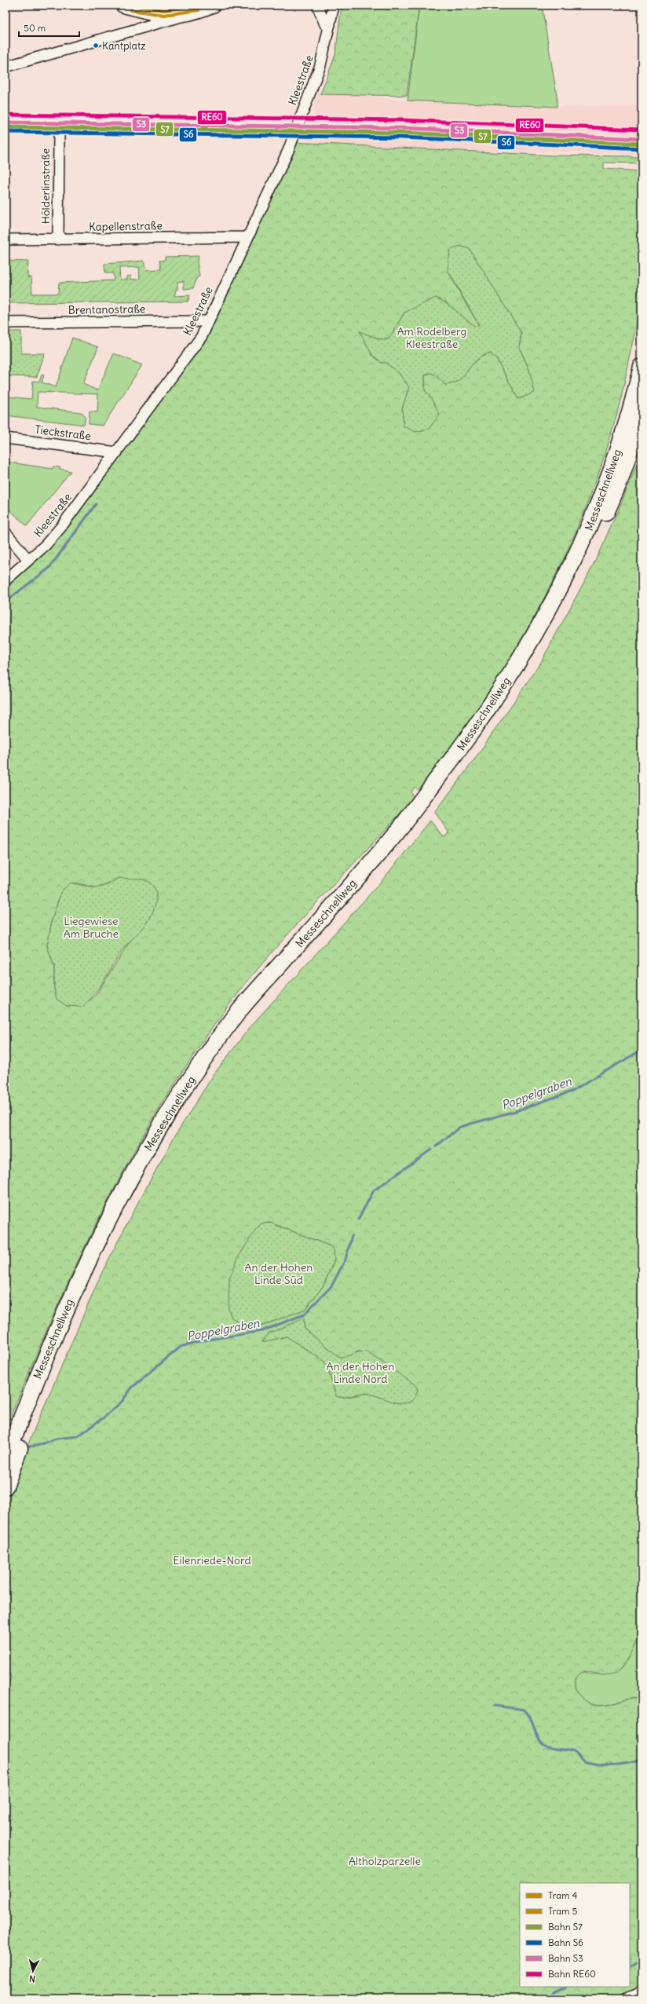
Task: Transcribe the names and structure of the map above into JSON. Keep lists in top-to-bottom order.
{
  "streets": {
    "highway": ["Messeschnellweg"],
    "street": [
      "Kleestraße",
      "Hölderlinstraße",
      "Kapellenstraße",
      "Brentanostraße",
      "Tieckstraße"
    ]
  },
  "crossings": [
    ["Kleestraße", "Kapellenstraße"],
    ["Kleestraße", "Brentanostraße"],
    ["Kleestraße", "Tieckstraße"],
    ["Hölderlinstraße", "Kapellenstraße"]
  ],
  "water": ["Poppelgraben"],
  "parks": [
    "Am Rodelberg Kleestraße",
    "Liegewiese Am Bruche",
    "An der Hohen Linde Süd",
    "An der Hohen Linde Nord",
    "Eilenriede-Nord",
    "Altholzparzelle"
  ],
  "places": ["Kantplatz"],
  "lines": [
    "tram line 4",
    "tram line 5",
    "rail line RE60",
    "rail line S3",
    "rail line S7",
    "rail line S6"
  ],
  "legend": [
    "Tram 4",
    "Tram 5",
    "Bahn S7",
    "Bahn S6",
    "Bahn S3",
    "Bahn RE60"
  ],
  "scale_bar": "50 m",
  "north": "bottom"
}
